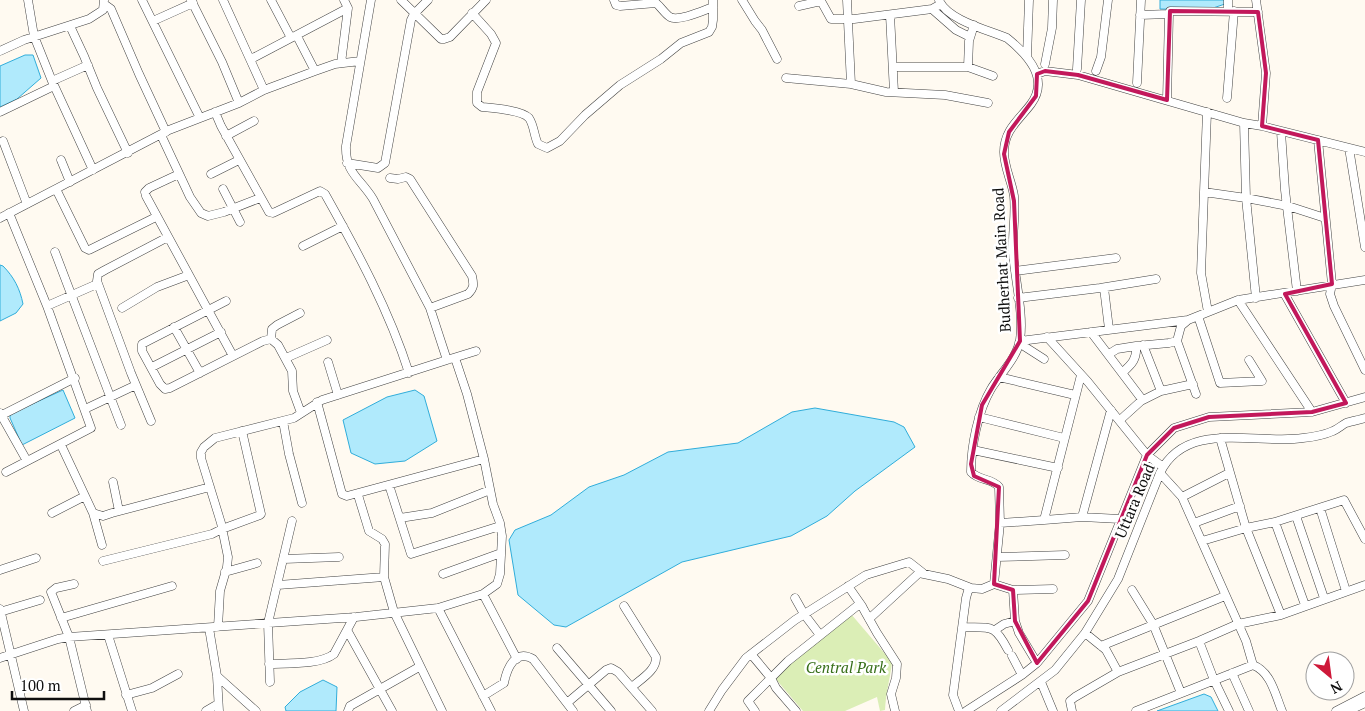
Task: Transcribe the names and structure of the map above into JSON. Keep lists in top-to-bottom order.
{
  "streets": {
    "street": ["Budherhat Main Road", "Uttara Road"]
  },
  "parks": ["Central Park"],
  "scale_bar": "100 m",
  "north": "bottom right"
}
